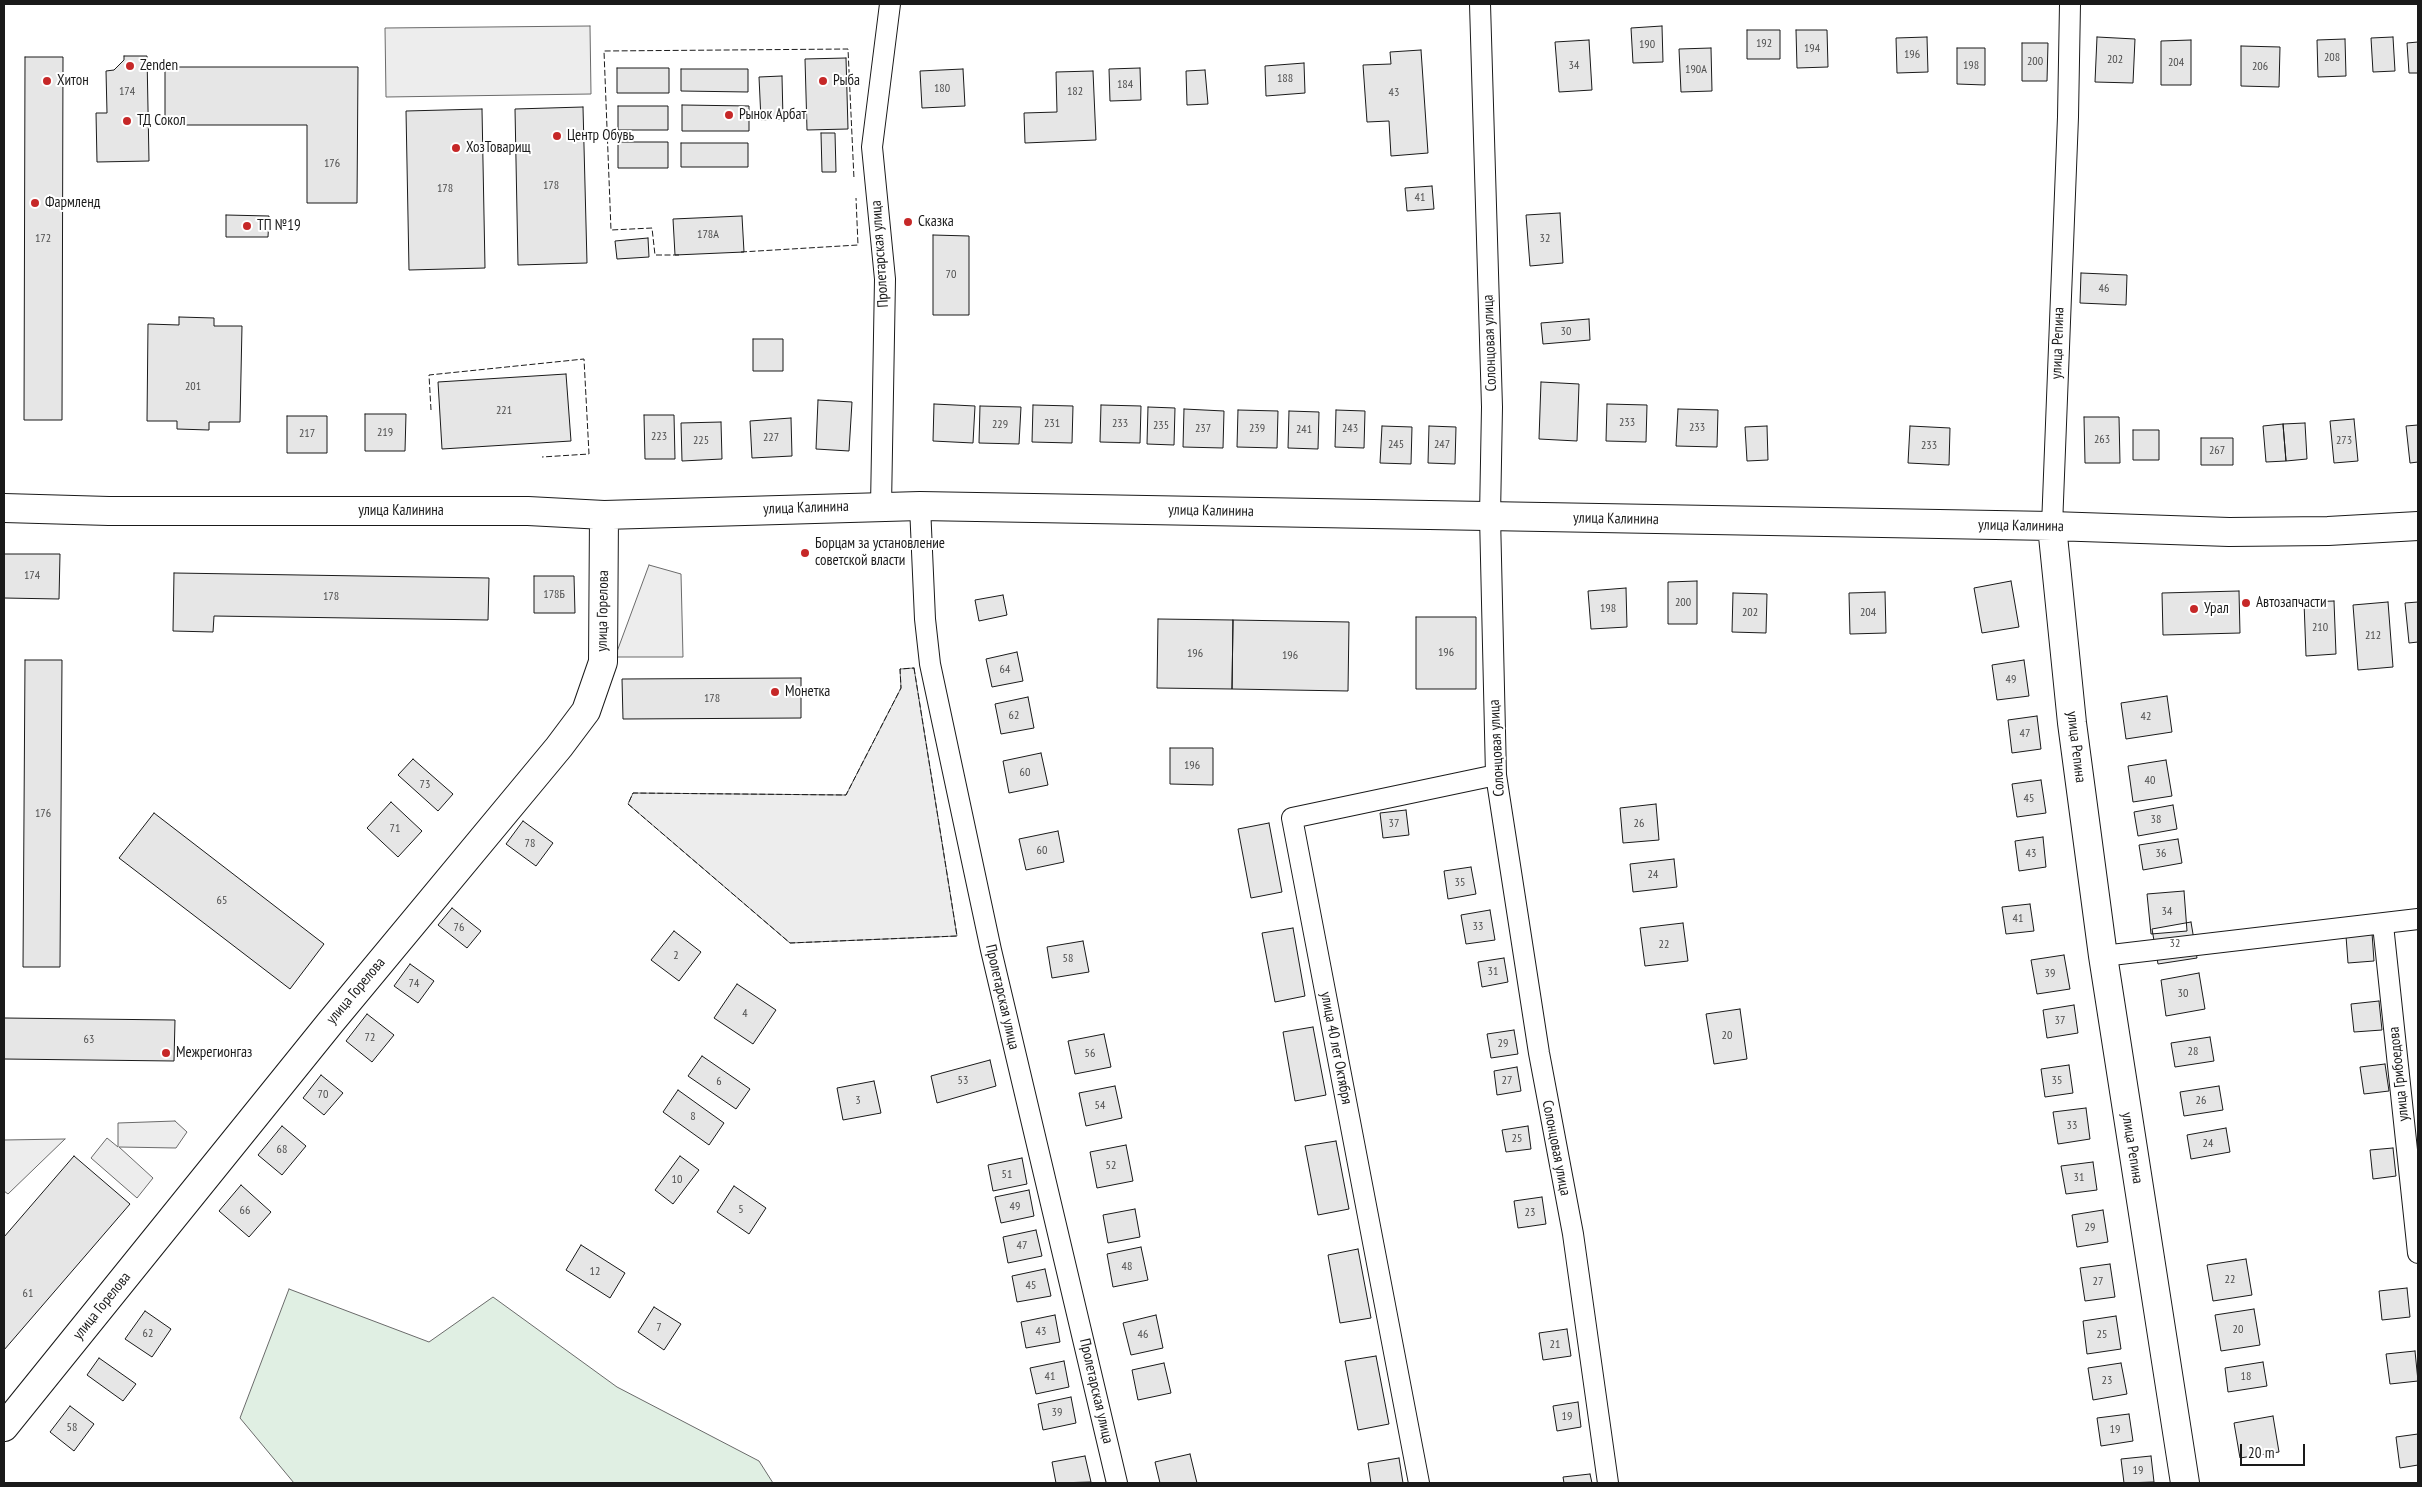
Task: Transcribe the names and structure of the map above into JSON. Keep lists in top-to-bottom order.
{
  "streets": {
    "street": [
      "Пролетарская улица",
      "Солонцовая улица",
      "улица Репина",
      "улица Калинина",
      "улица Горелова",
      "улица 40 лет Октября",
      "улица Грибоедова"
    ]
  },
  "crossings": [
    ["Пролетарская улица", "улица Калинина"],
    ["Солонцовая улица", "улица Калинина"],
    ["Солонцовая улица", "улица 40 лет Октября"],
    ["улица Репина", "улица Калинина"],
    ["улица Калинина", "улица Горелова"]
  ],
  "places": [
    "Zenden",
    "Хитон",
    "Рыба",
    "Рынок Арбат",
    "ТД Сокол",
    "Центр Обувь",
    "ХозТоварищ",
    "Фармленд",
    "Сказка",
    "ТП №19",
    "Борцам за установление советской власти",
    "Автозапчасти",
    "Урал",
    "Монетка",
    "Межрегионгаз"
  ],
  "house_numbers": [
    "192",
    "190",
    "194",
    "196",
    "208",
    "202",
    "200",
    "204",
    "34",
    "198",
    "206",
    "190А",
    "188",
    "184",
    "180",
    "174",
    "182",
    "43",
    "176",
    "178",
    "178",
    "41",
    "178А",
    "172",
    "32",
    "70",
    "46",
    "30",
    "201",
    "221",
    "233",
    "231",
    "233",
    "229",
    "235",
    "233",
    "237",
    "239",
    "243",
    "241",
    "219",
    "217",
    "223",
    "227",
    "263",
    "225",
    "273",
    "245",
    "247",
    "233",
    "267",
    "174",
    "178Б",
    "178",
    "200",
    "198",
    "202",
    "204",
    "210",
    "212",
    "196",
    "196",
    "196",
    "64",
    "49",
    "178",
    "62",
    "42",
    "47",
    "196",
    "60",
    "40",
    "73",
    "45",
    "176",
    "38",
    "37",
    "26",
    "71",
    "78",
    "60",
    "43",
    "36",
    "24",
    "35",
    "65",
    "34",
    "41",
    "33",
    "76",
    "32",
    "22",
    "2",
    "58",
    "31",
    "39",
    "74",
    "30",
    "4",
    "37",
    "20",
    "72",
    "63",
    "29",
    "28",
    "56",
    "53",
    "27",
    "35",
    "6",
    "70",
    "3",
    "26",
    "54",
    "8",
    "33",
    "25",
    "24",
    "68",
    "52",
    "51",
    "31",
    "10",
    "49",
    "5",
    "66",
    "23",
    "29",
    "47",
    "48",
    "12",
    "22",
    "27",
    "45",
    "61",
    "7",
    "20",
    "43",
    "62",
    "46",
    "25",
    "21",
    "41",
    "18",
    "23",
    "39",
    "19",
    "58",
    "19",
    "19"
  ],
  "scale_bar": "20 m"
}
